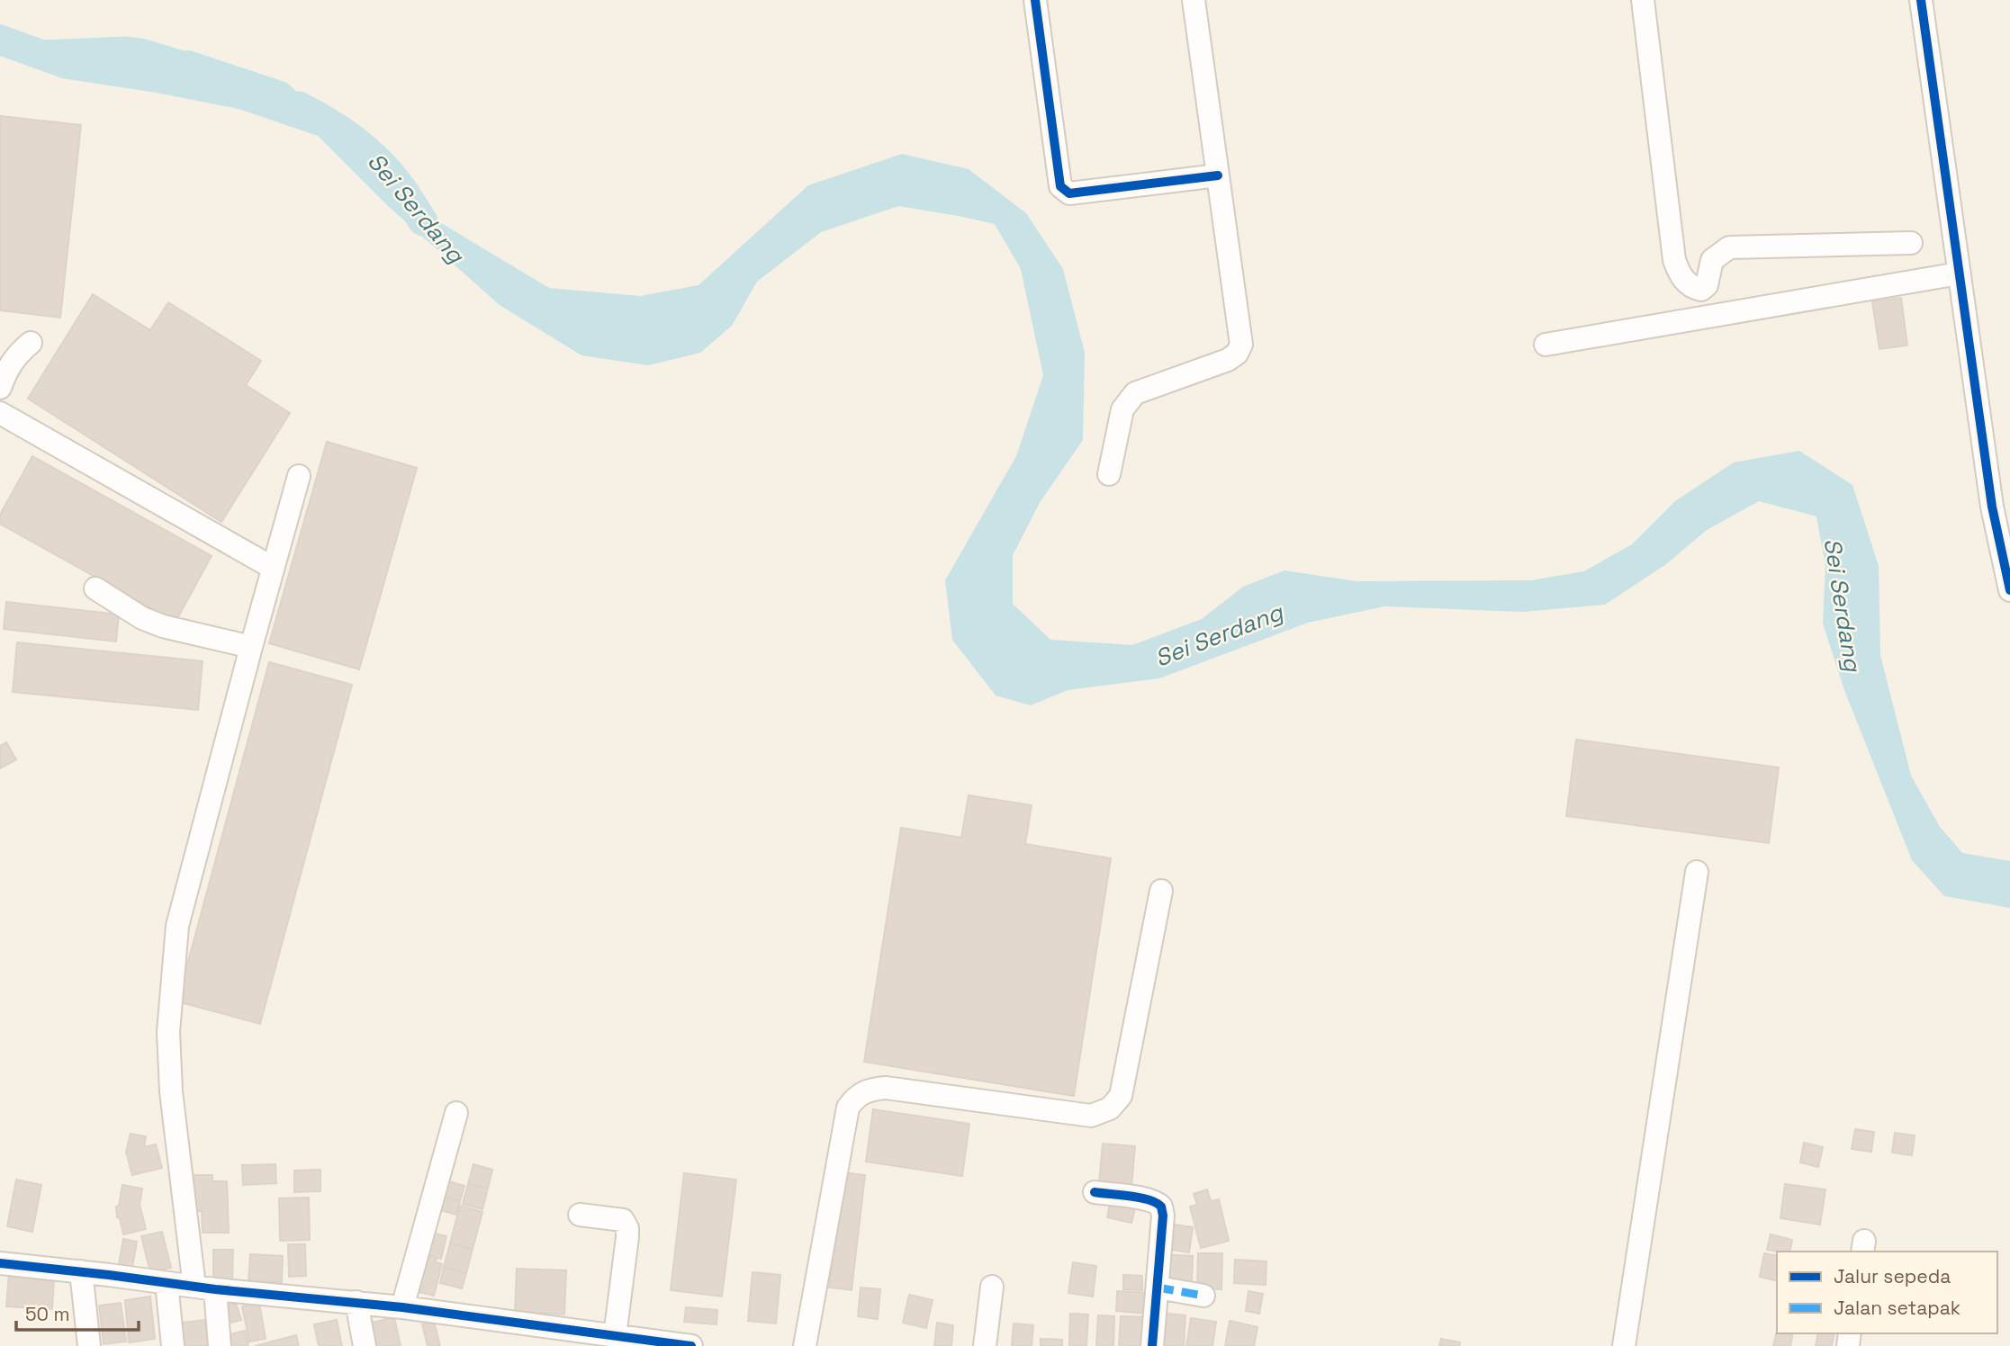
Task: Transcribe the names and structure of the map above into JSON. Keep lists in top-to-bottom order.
{
  "water": ["Sei Serdang"],
  "legend": ["Jalur sepeda", "Jalan setapak"],
  "scale_bar": "50 m"
}
